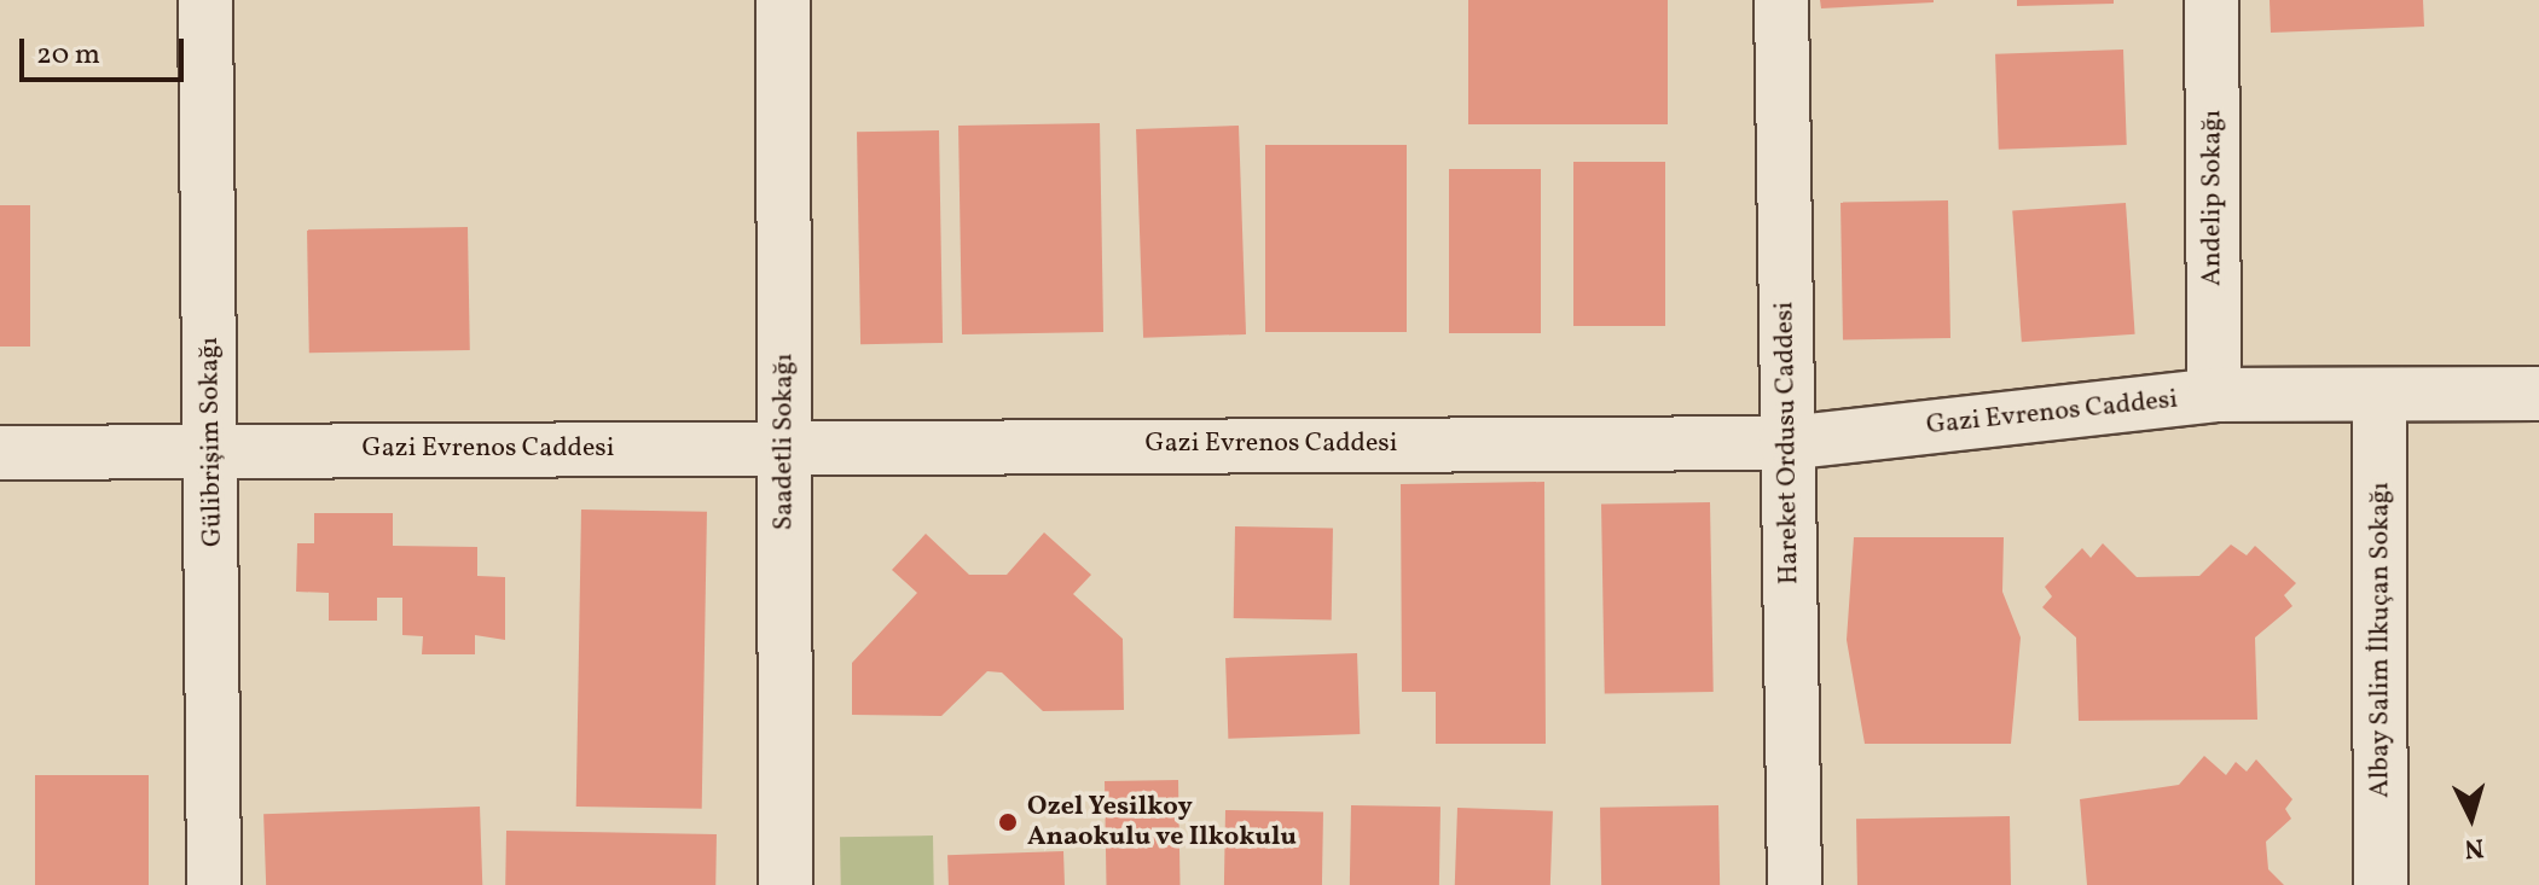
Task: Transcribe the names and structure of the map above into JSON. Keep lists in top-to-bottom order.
{
  "streets": {
    "street": [
      "Andelip Sokağı",
      "Gazi Evrenos Caddesi",
      "Gülibrişim Sokağı",
      "Saadetli Sokağı",
      "Hareket Ordusu Caddesi",
      "Albay Salim İlkuçan Sokağı"
    ]
  },
  "crossings": [
    ["Andelip Sokağı", "Gazi Evrenos Caddesi"],
    ["Gazi Evrenos Caddesi", "Gülibrişim Sokağı"],
    ["Gazi Evrenos Caddesi", "Saadetli Sokağı"],
    ["Gazi Evrenos Caddesi", "Hareket Ordusu Caddesi"],
    ["Gazi Evrenos Caddesi", "Albay Salim İlkuçan Sokağı"]
  ],
  "places": ["Ozel Yesilkoy Anaokulu ve Ilkokulu"],
  "scale_bar": "20 m",
  "north": "bottom"
}
